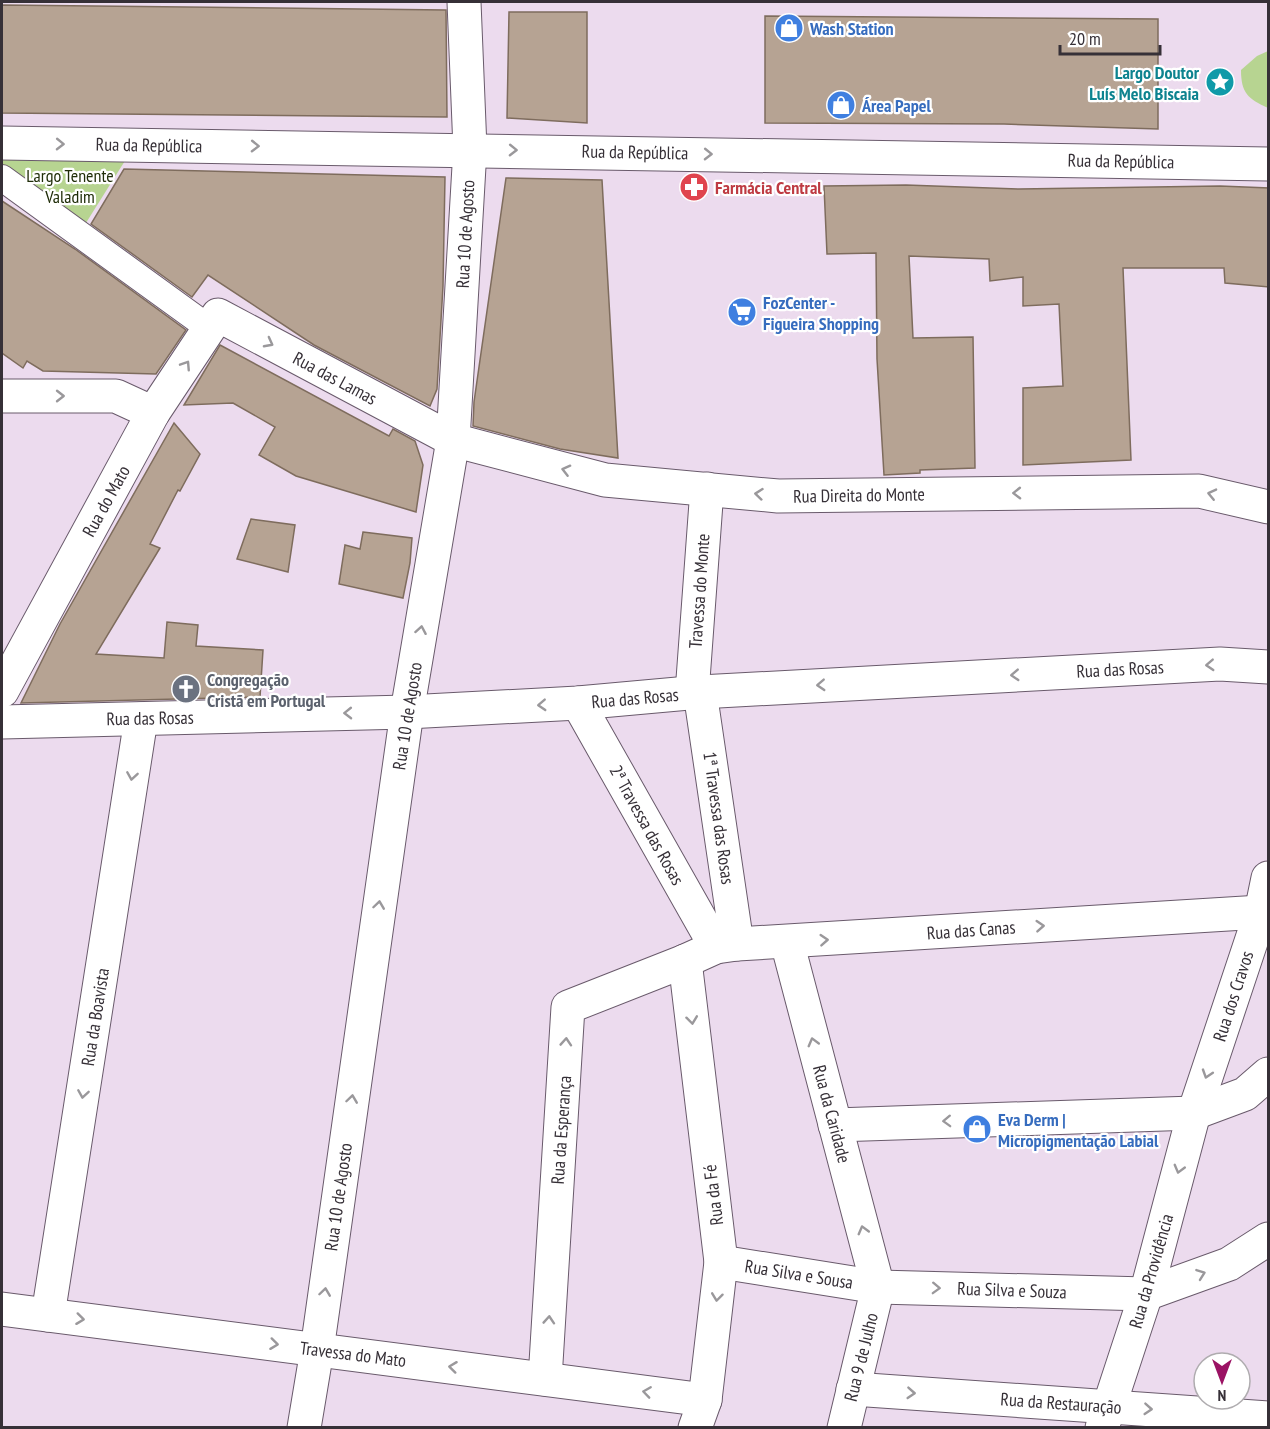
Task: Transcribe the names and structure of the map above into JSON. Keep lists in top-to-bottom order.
{
  "streets": {
    "street": [
      "Rua da República",
      "Rua 10 de Agosto",
      "Rua das Lamas",
      "Rua Direita do Monte",
      "Rua do Mato",
      "Travessa do Monte",
      "Rua das Rosas",
      "1ª Travessa das Rosas",
      "2ª Travessa das Rosas",
      "Rua das Canas",
      "Rua dos Cravos",
      "Rua da Boavista",
      "Rua da Caridade",
      "Rua da Esperança",
      "Rua da Fé",
      "Rua da Providência",
      "Rua Silva e Sousa",
      "Rua Silva e Souza",
      "Travessa do Mato",
      "Rua 9 de Julho",
      "Rua da Restauração"
    ]
  },
  "crossings": [
    ["Rua da República", "Rua 10 de Agosto"],
    ["Rua 10 de Agosto", "Rua das Lamas"],
    ["Rua 10 de Agosto", "Rua Direita do Monte"],
    ["Rua 10 de Agosto", "Rua das Rosas"],
    ["Rua 10 de Agosto", "Travessa do Mato"],
    ["Rua das Lamas", "Rua Direita do Monte"],
    ["Rua das Lamas", "Rua do Mato"],
    ["Rua Direita do Monte", "Travessa do Monte"],
    ["Travessa do Monte", "Rua das Rosas"],
    ["Travessa do Monte", "1ª Travessa das Rosas"],
    ["Rua das Rosas", "1ª Travessa das Rosas"],
    ["Rua das Rosas", "2ª Travessa das Rosas"],
    ["Rua das Rosas", "Rua da Boavista"],
    ["1ª Travessa das Rosas", "2ª Travessa das Rosas"],
    ["1ª Travessa das Rosas", "Rua das Canas"],
    ["2ª Travessa das Rosas", "Rua das Canas"],
    ["Rua das Canas", "Rua dos Cravos"],
    ["Rua das Canas", "Rua da Caridade"],
    ["Rua das Canas", "Rua da Esperança"],
    ["Rua das Canas", "Rua da Fé"],
    ["Rua dos Cravos", "Rua da Providência"],
    ["Rua da Boavista", "Travessa do Mato"],
    ["Rua da Caridade", "Rua Silva e Sousa"],
    ["Rua da Caridade", "Rua Silva e Souza"],
    ["Rua da Caridade", "Rua 9 de Julho"],
    ["Rua da Esperança", "Rua da Fé"],
    ["Rua da Esperança", "Travessa do Mato"],
    ["Rua da Fé", "Rua Silva e Sousa"],
    ["Rua da Fé", "Travessa do Mato"],
    ["Rua da Providência", "Rua Silva e Souza"],
    ["Rua da Providência", "Rua da Restauração"],
    ["Rua Silva e Sousa", "Rua Silva e Souza"],
    ["Rua Silva e Sousa", "Rua 9 de Julho"],
    ["Rua Silva e Souza", "Rua 9 de Julho"],
    ["Rua 9 de Julho", "Rua da Restauração"]
  ],
  "one_way": [
    "Rua da República",
    "Rua 10 de Agosto",
    "Rua das Lamas",
    "Rua Direita do Monte",
    "Rua das Rosas",
    "Rua dos Cravos",
    "Rua da Boavista",
    "Rua da Caridade",
    "Rua da Esperança",
    "Rua da Fé",
    "Rua da Providência"
  ],
  "parks": ["Largo Tenente Valadim"],
  "places": {
    "shop": ["Wash Station", "Área Papel", "Eva Derm | Micropigmentação Labial"],
    "place": ["Largo Doutor Luís Melo Biscaia"],
    "pharmacy": ["Farmácia Central"],
    "supermarket": ["FozCenter - Figueira Shopping"],
    "church": ["Congregação Cristã em Portugal"]
  },
  "scale_bar": "20 m",
  "north": "bottom"
}
